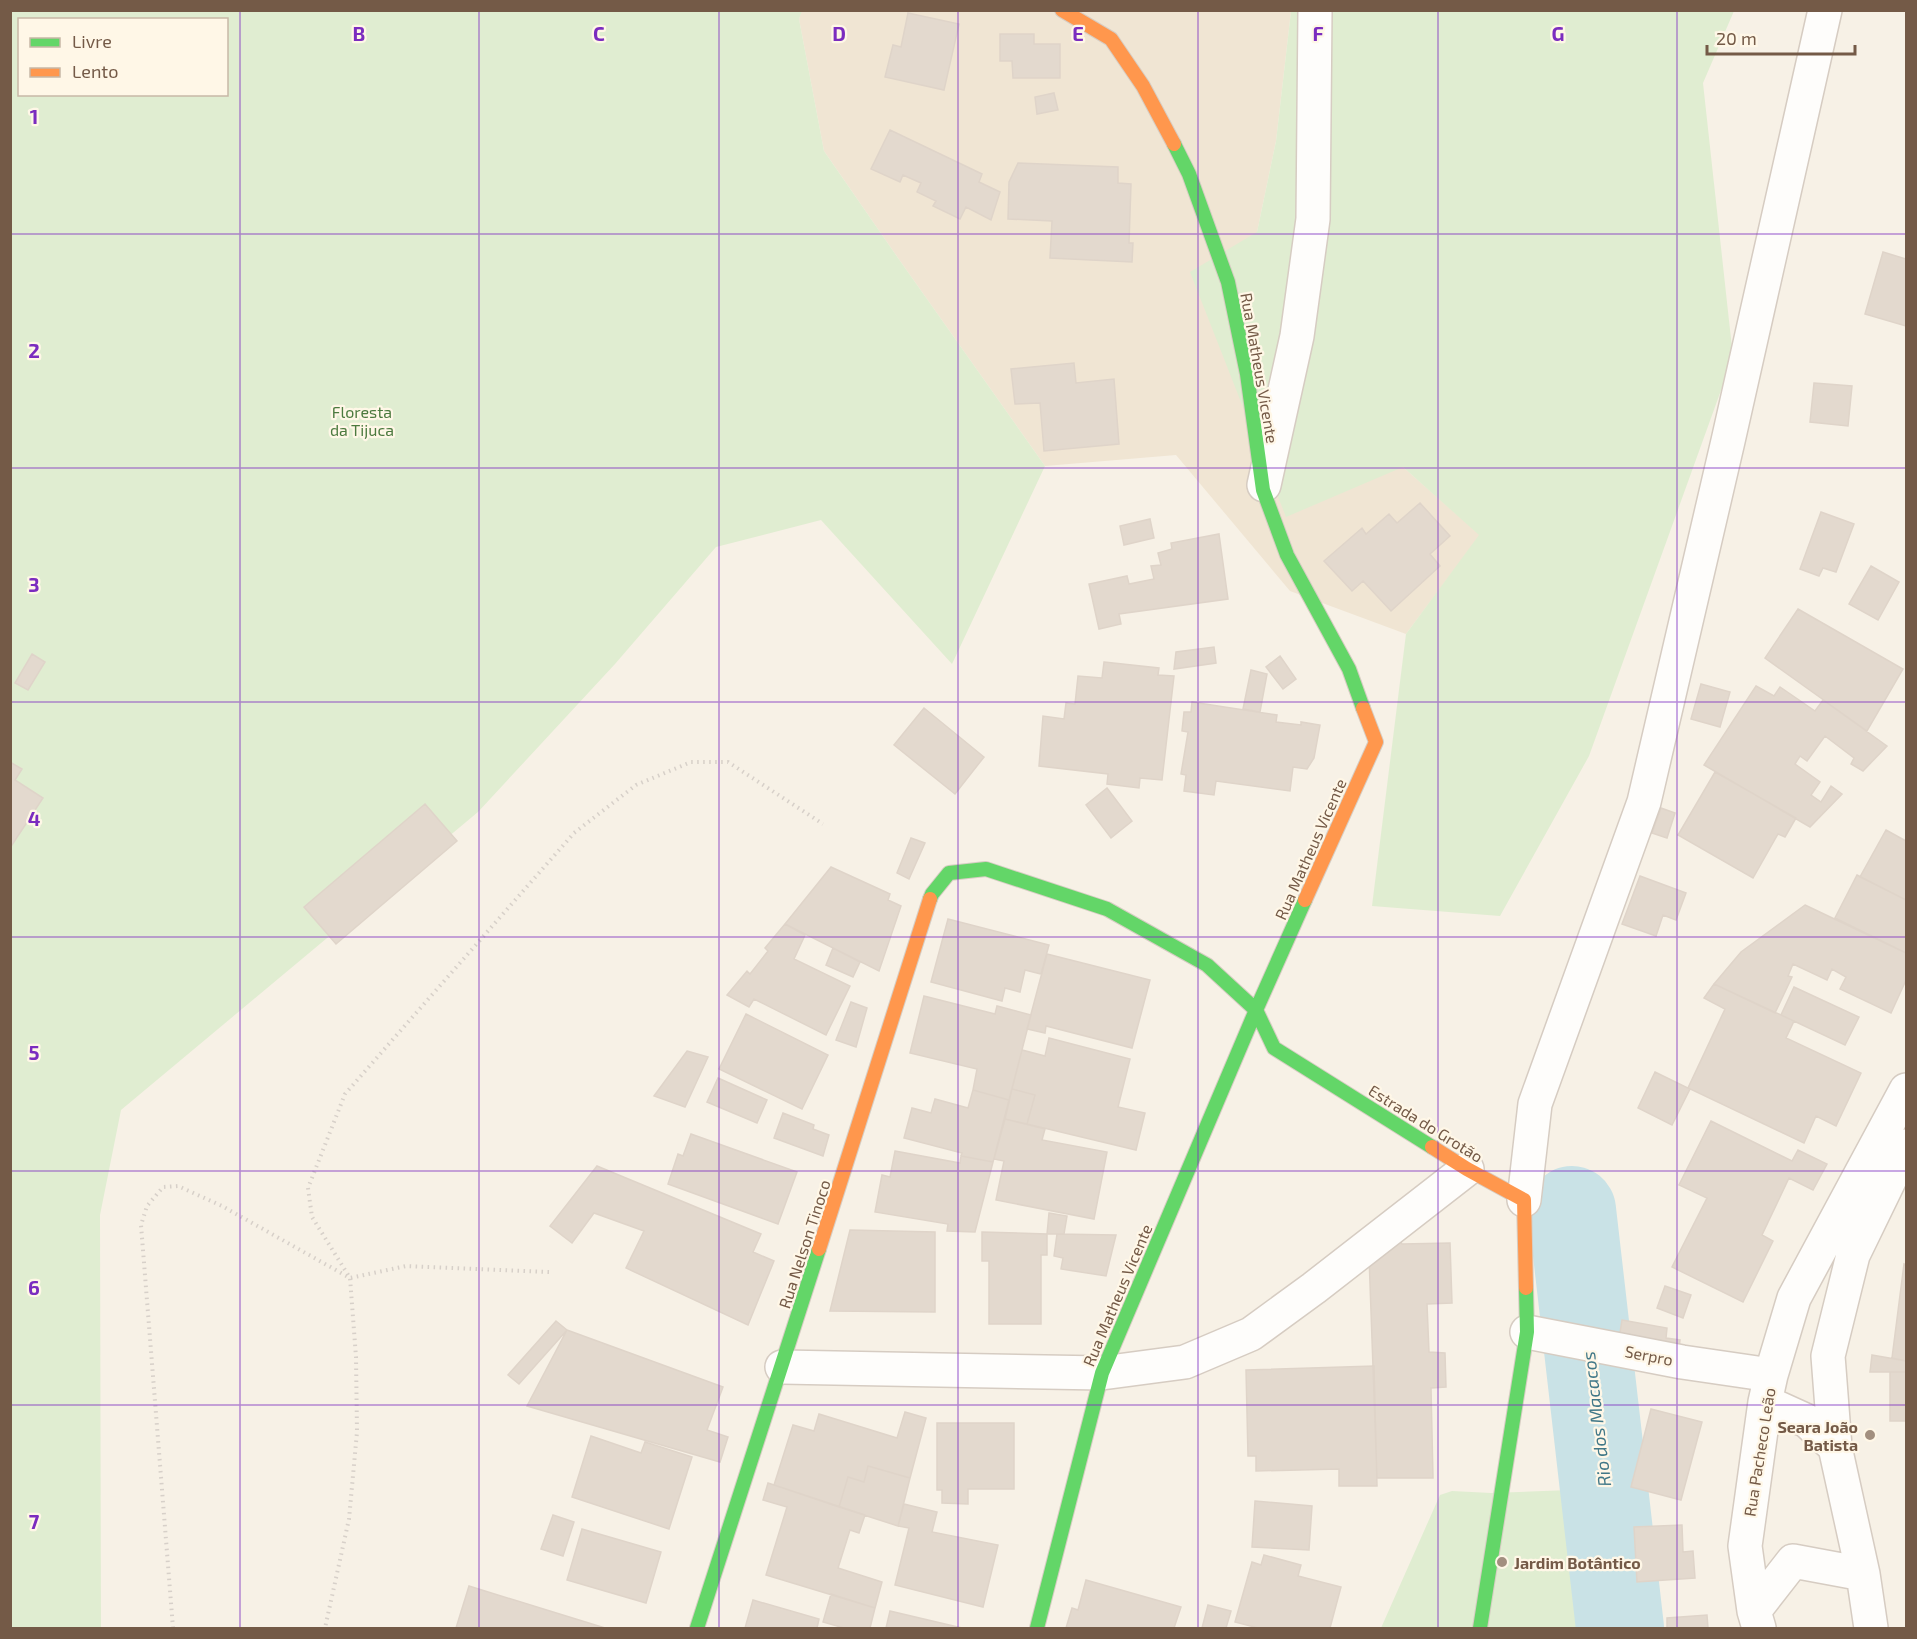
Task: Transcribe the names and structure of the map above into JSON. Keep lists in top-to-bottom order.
{
  "streets": {
    "street": [
      "Rua Matheus Vicente",
      "Estrada do Grotão",
      "Rua Nelson Tinoco",
      "Serpro",
      "Rua Pacheco Leão"
    ]
  },
  "crossings": [
    ["Rua Matheus Vicente", "Estrada do Grotão"],
    ["Estrada do Grotão", "Rua Nelson Tinoco"],
    ["Serpro", "Rua Pacheco Leão"]
  ],
  "water": ["Rio dos Macacos"],
  "parks": ["Floresta da Tijuca"],
  "places": ["Seara João Batista", "Jardim Botântico"],
  "legend": ["Livre", "Lento"],
  "scale_bar": "20 m",
  "grid": {
    "columns": [
      "B",
      "C",
      "D",
      "E",
      "F",
      "G"
    ],
    "rows": [
      "1",
      "2",
      "3",
      "4",
      "5",
      "6",
      "7"
    ]
  }
}
